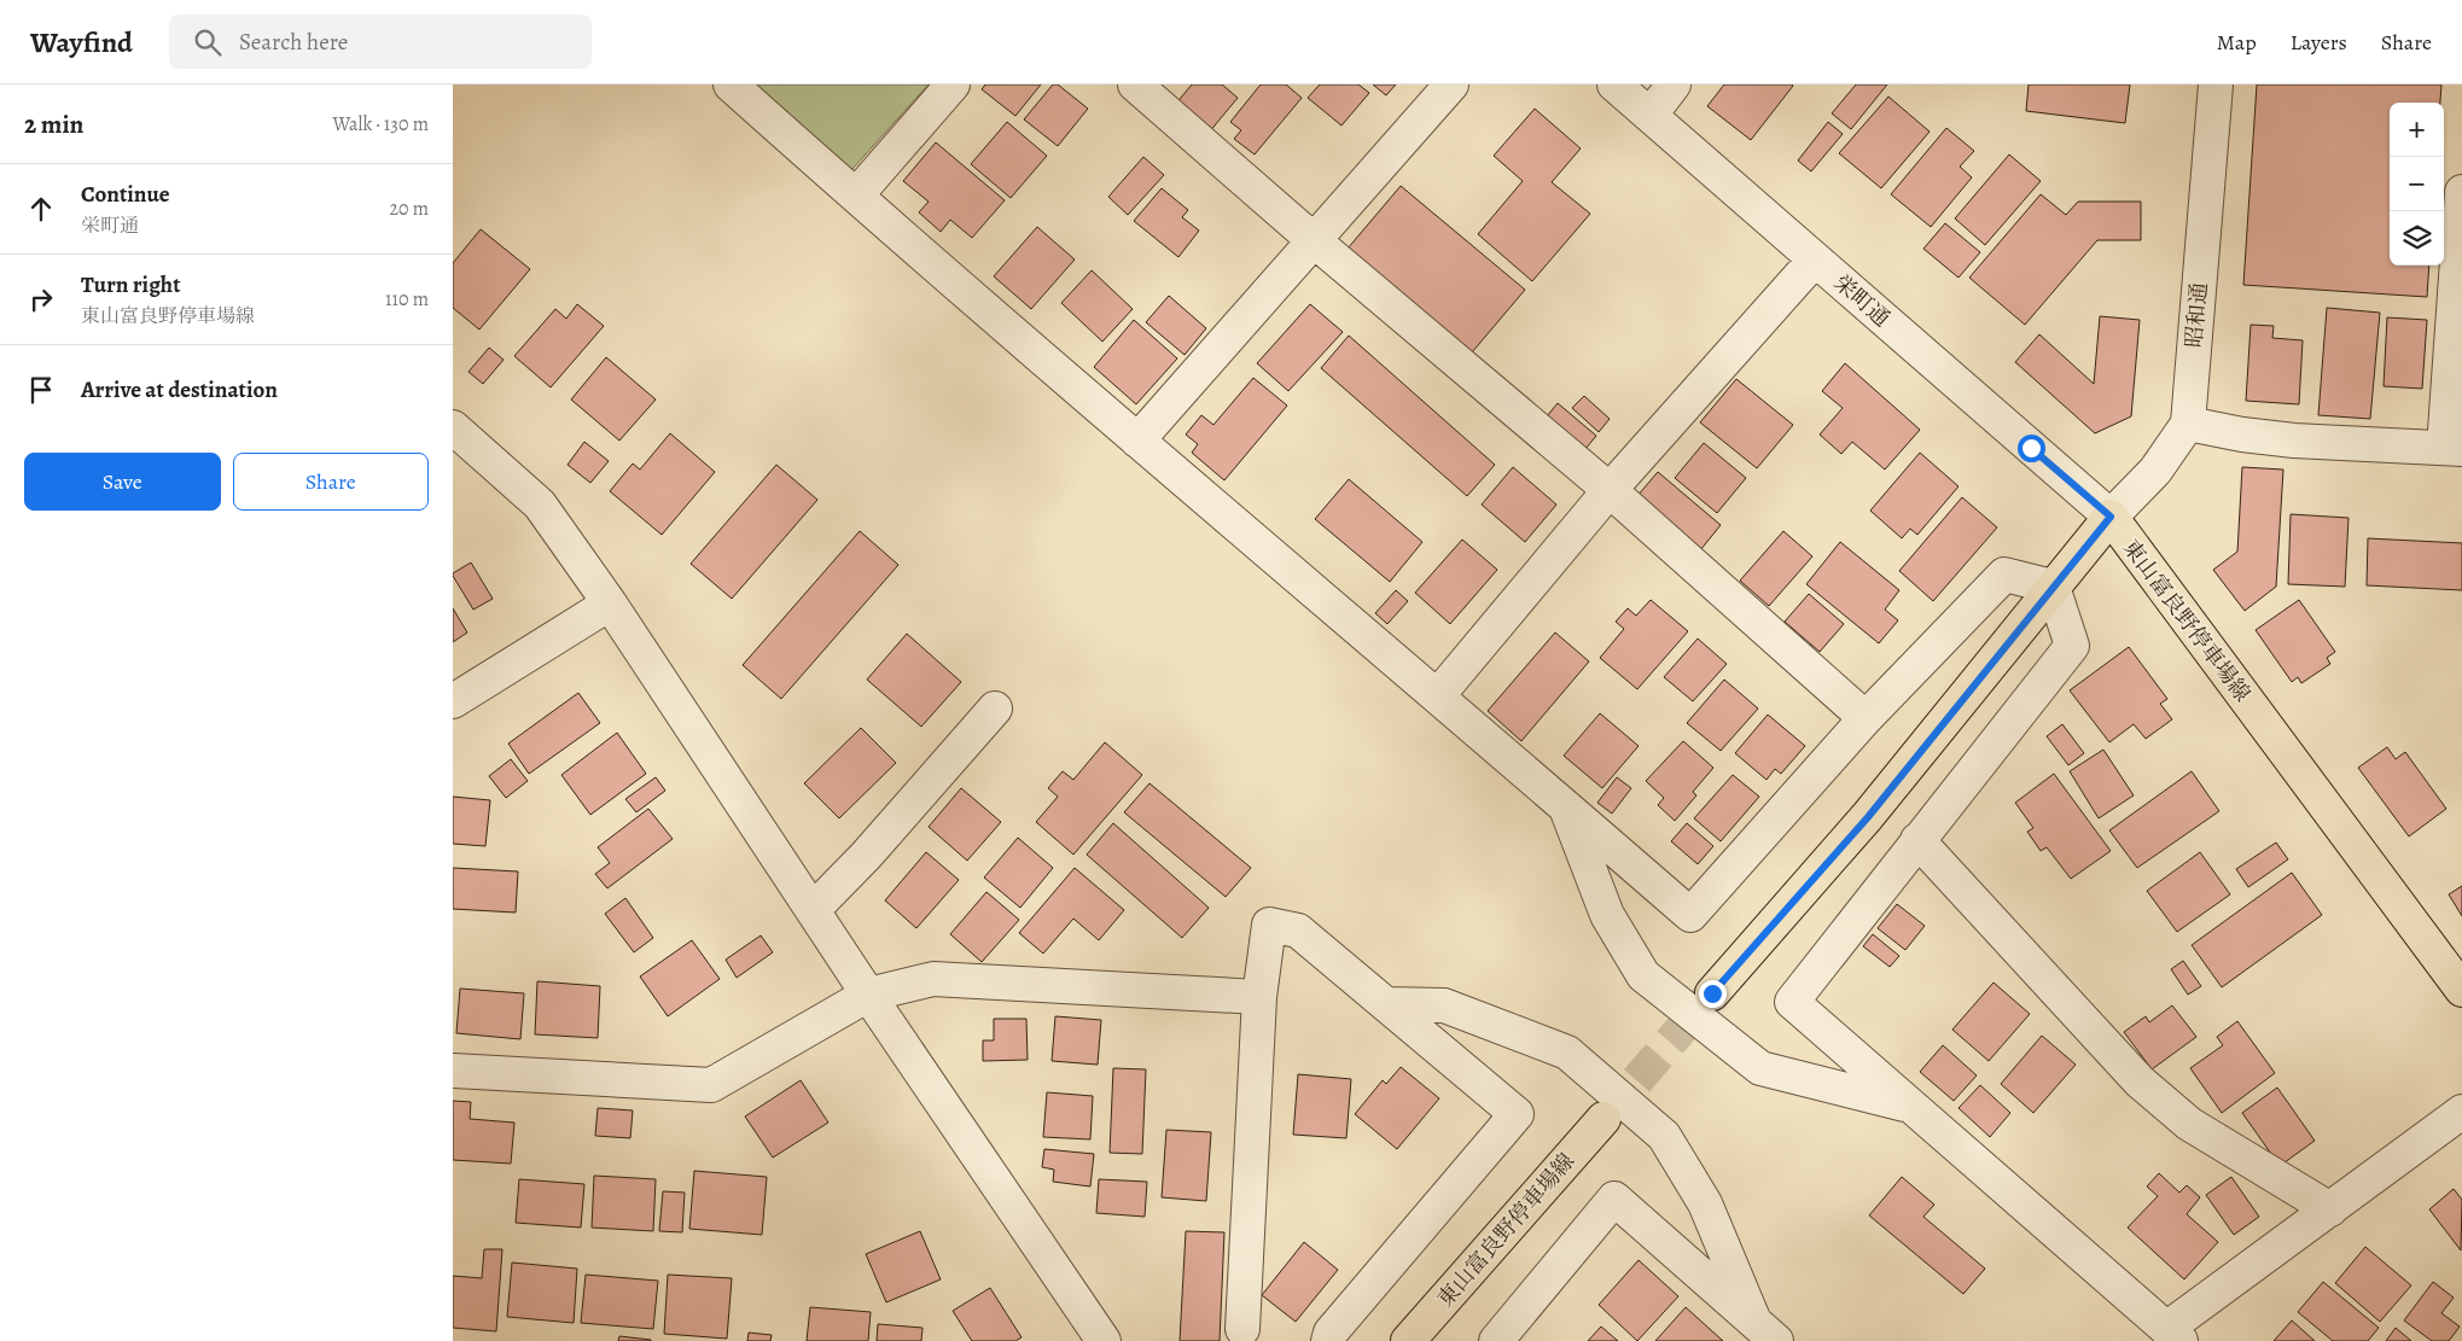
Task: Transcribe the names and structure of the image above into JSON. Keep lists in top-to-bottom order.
{
  "streets": {
    "main road": ["東山富良野停車場線"],
    "street": ["栄町通", "昭和通"]
  },
  "crossings": [
    ["栄町通", "東山富良野停車場線"]
  ],
  "page": {
    "header": "Wayfind",
    "search": "Search here",
    "nav": ["Map", "Layers", "Share"],
    "heading": ["2 min", "Walk · 130 m"],
    "map_buttons": ["+", "−"],
    "list": [
      ["Continue", "栄町通", "20 m"],
      ["Turn right", "東山富良野停車場線", "110 m"],
      "Arrive at destination"
    ],
    "buttons": ["Save", "Share"]
  }
}
